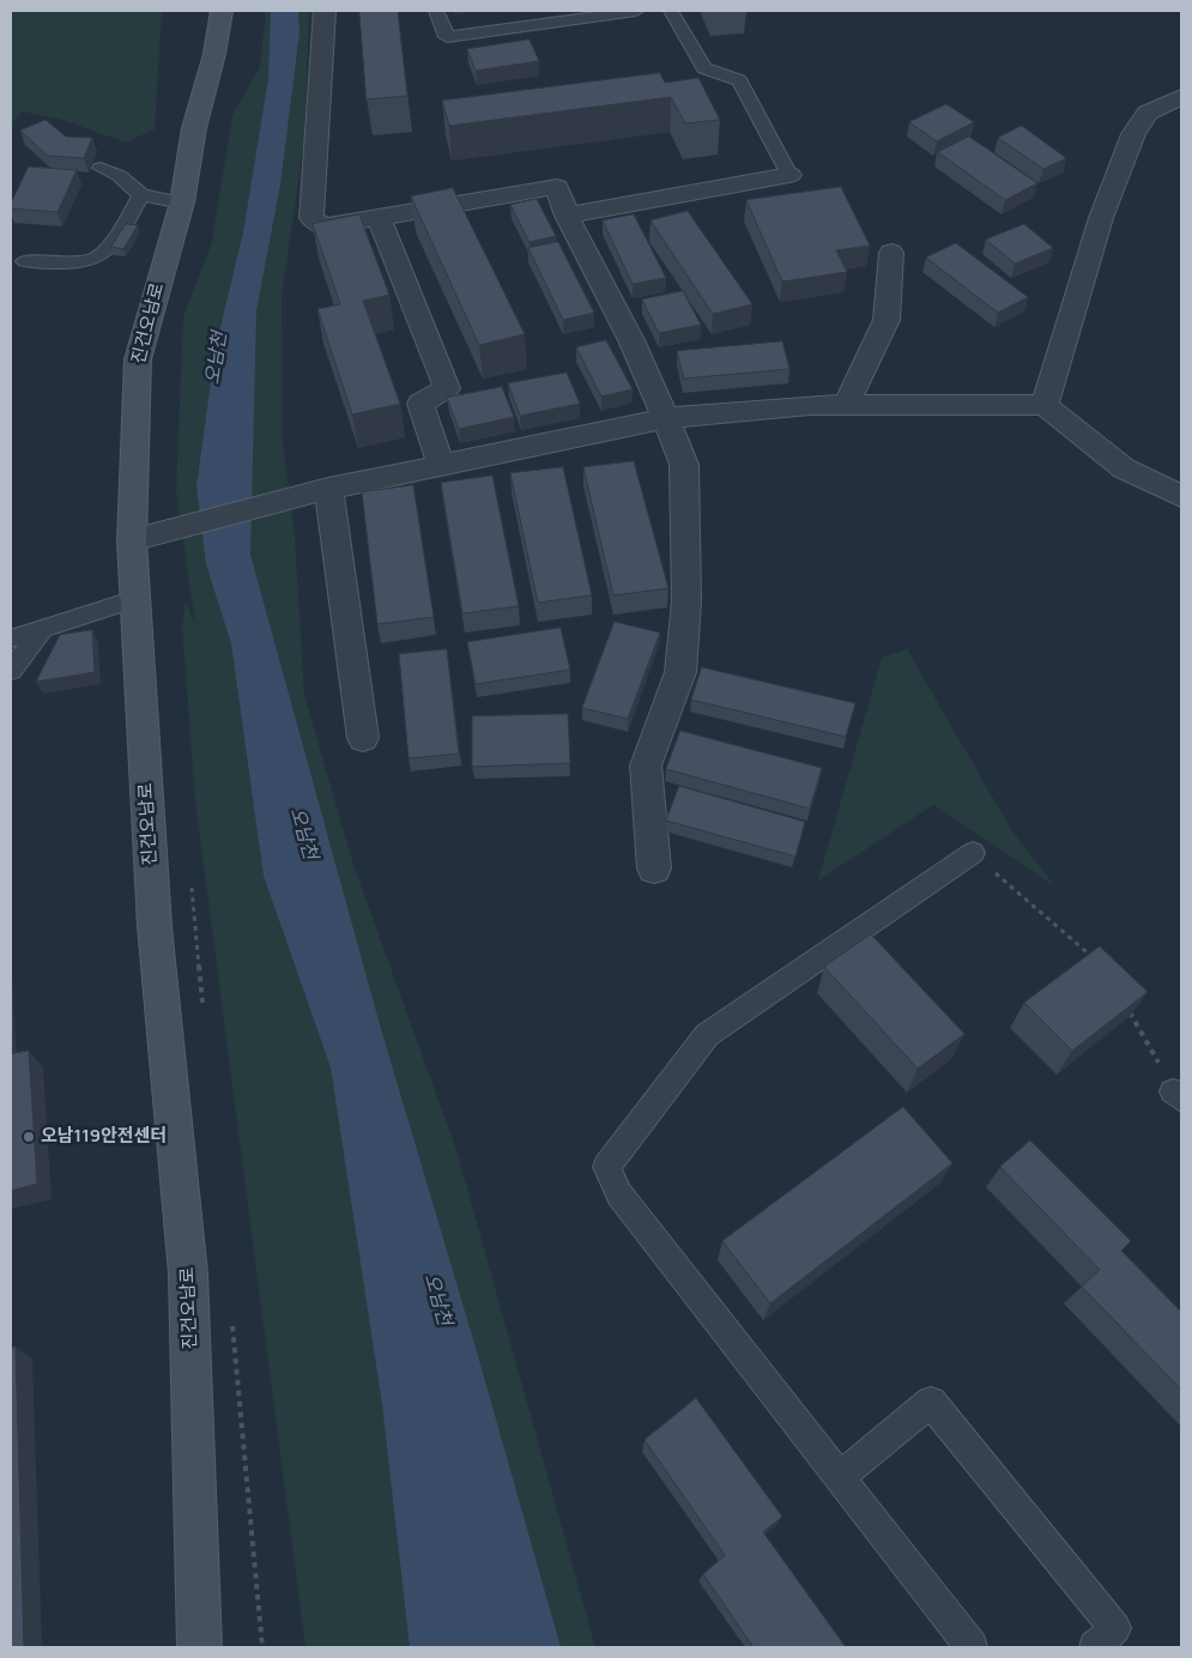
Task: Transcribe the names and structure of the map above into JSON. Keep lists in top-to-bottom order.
{
  "streets": {
    "main road": ["진건오남로"]
  },
  "water": ["오남천"],
  "places": ["오남119안전센터"]
}
